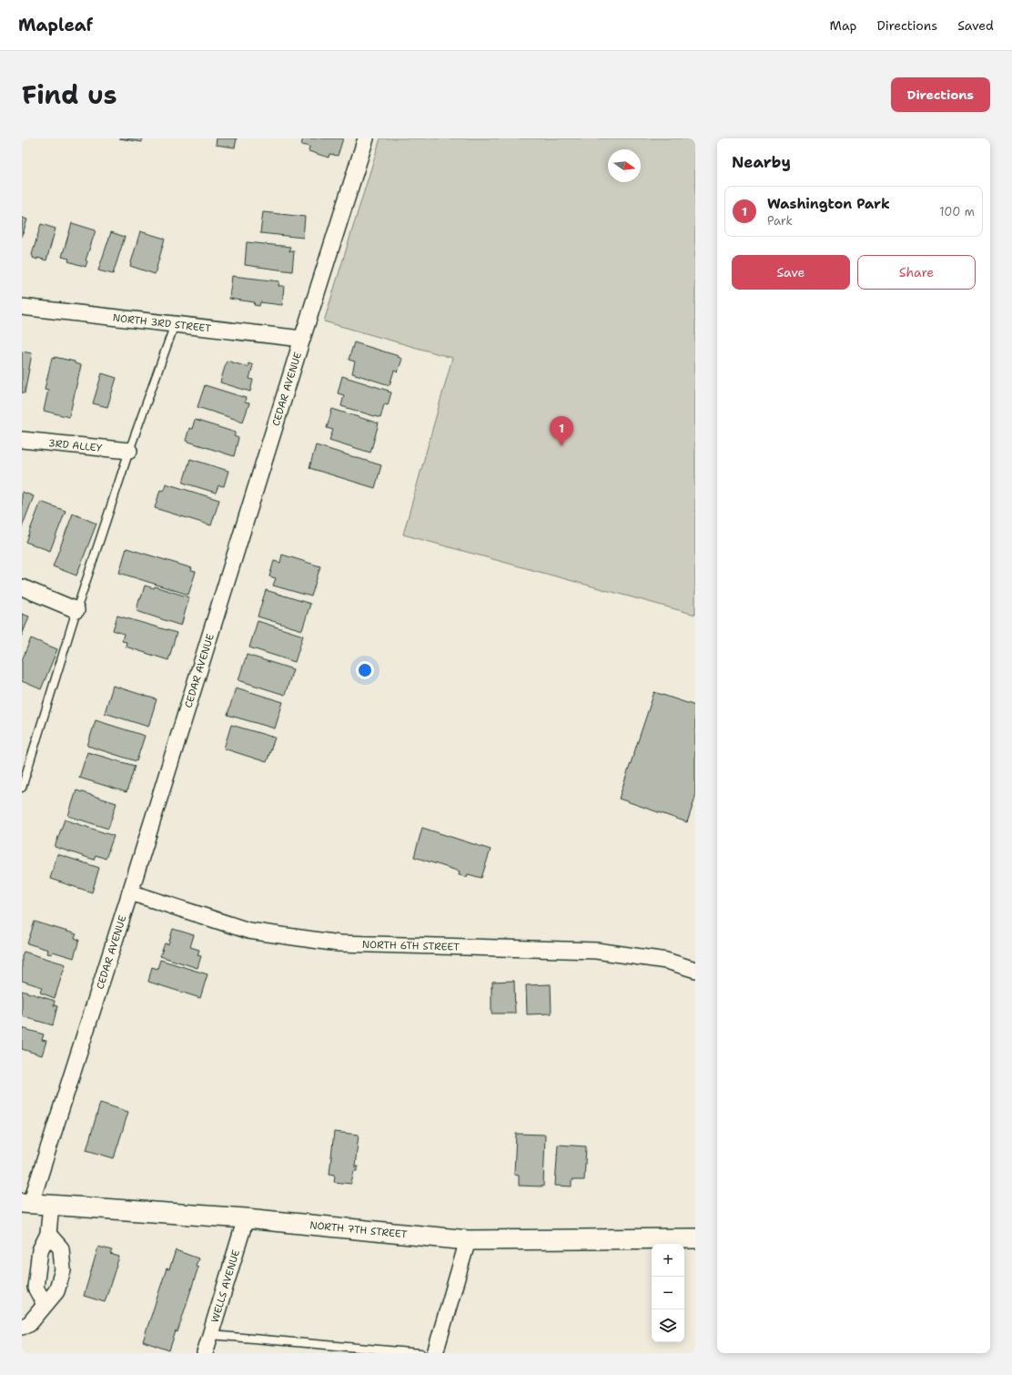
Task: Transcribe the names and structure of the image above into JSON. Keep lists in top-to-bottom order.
{
  "streets": {
    "street": [
      "NORTH 3RD STREET",
      "CEDAR AVENUE",
      "3RD ALLEY",
      "NORTH 6TH STREET",
      "NORTH 7TH STREET",
      "WELLS AVENUE"
    ]
  },
  "crossings": [
    ["NORTH 3RD STREET", "CEDAR AVENUE"],
    ["CEDAR AVENUE", "NORTH 6TH STREET"],
    ["CEDAR AVENUE", "NORTH 7TH STREET"],
    ["NORTH 7TH STREET", "WELLS AVENUE"]
  ],
  "north": "right",
  "page": {
    "header": "Mapleaf",
    "nav": ["Map", "Directions", "Saved"],
    "title": "Find us",
    "buttons": [
      "Directions",
      ["Save", "Share"]
    ],
    "heading": "Nearby",
    "list": [
      {
        "mark": "1",
        "name": "Washington Park",
        "note": "Park",
        "value": "100 m"
      }
    ],
    "pins": "1",
    "map_buttons": ["+", "−"]
  }
}
